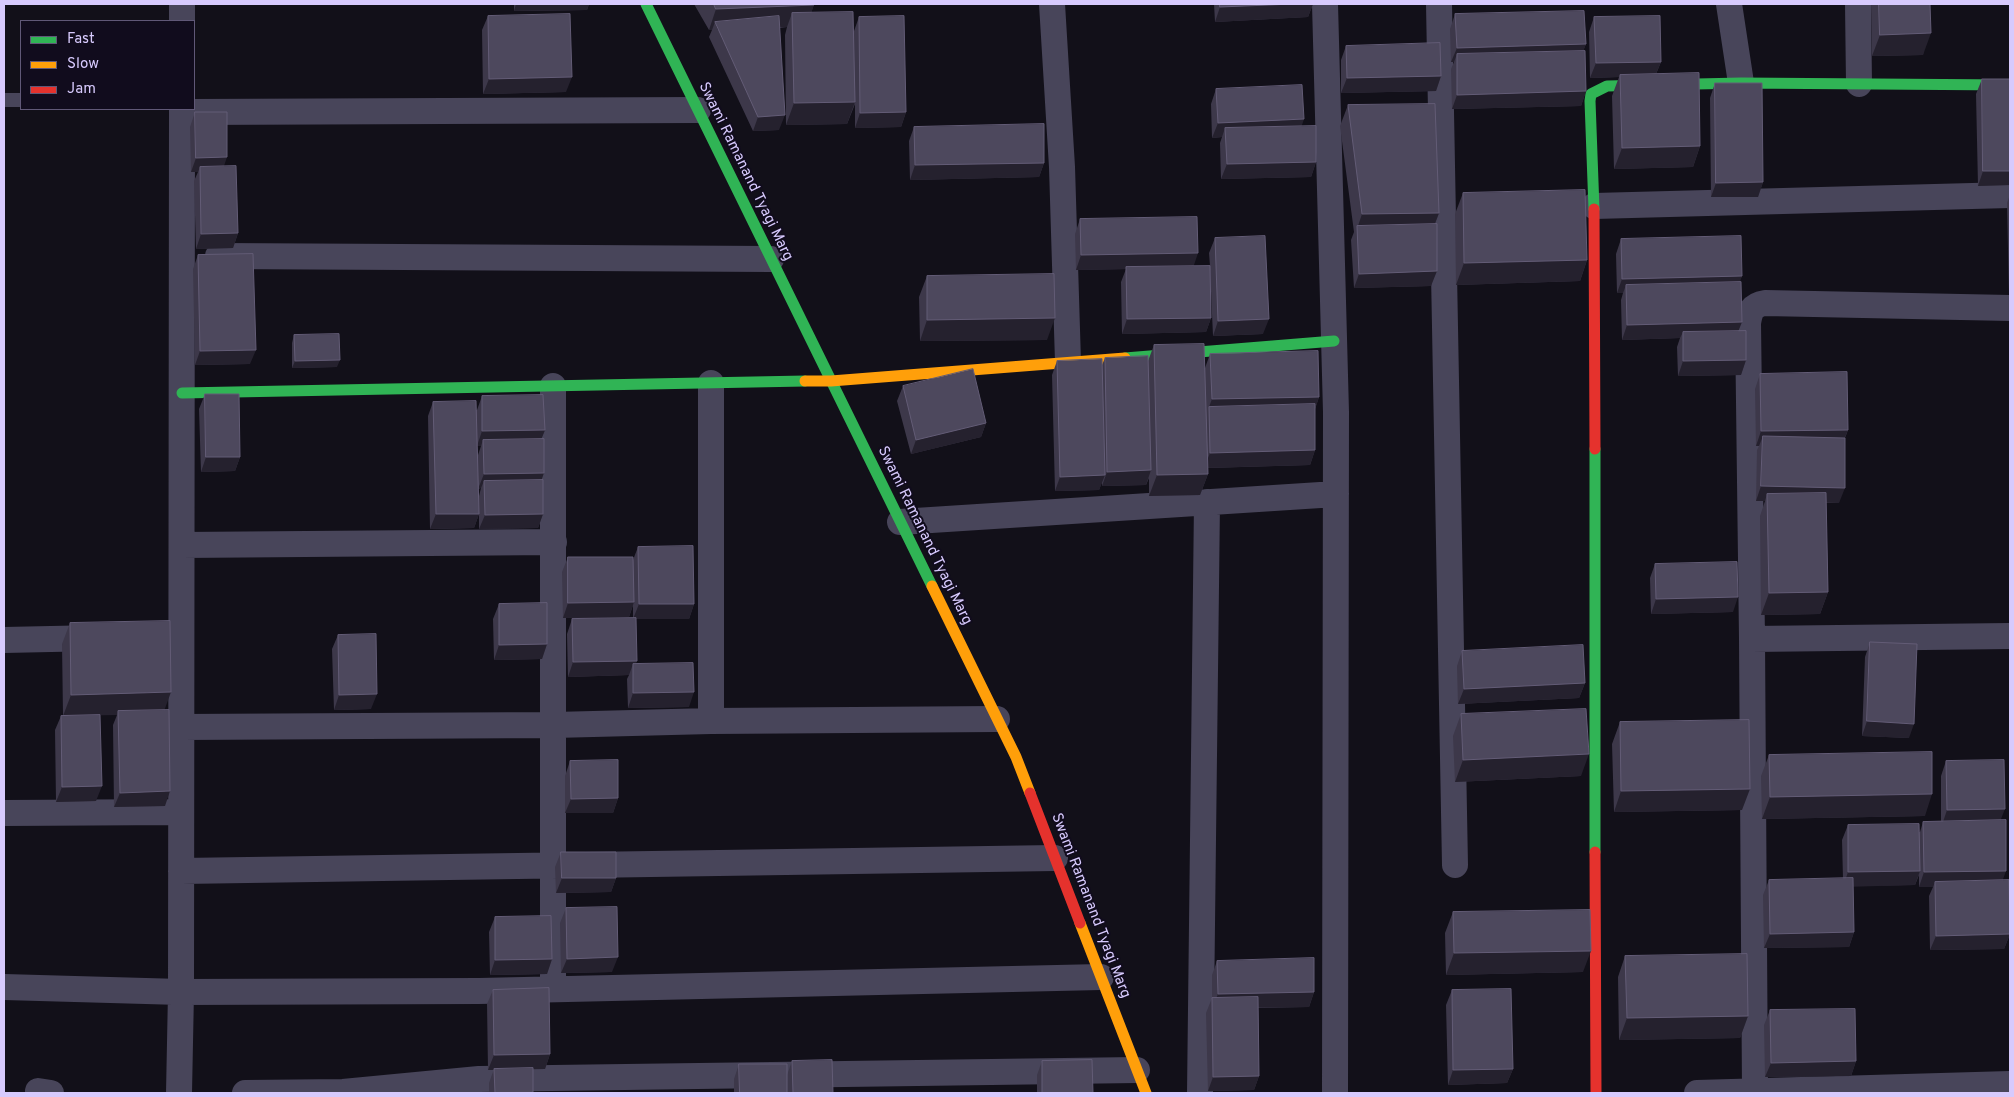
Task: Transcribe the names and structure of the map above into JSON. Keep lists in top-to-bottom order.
{
  "streets": {
    "street": ["Swami Ramanand Tyagi Marg"]
  },
  "legend": ["Fast", "Slow", "Jam"]
}
